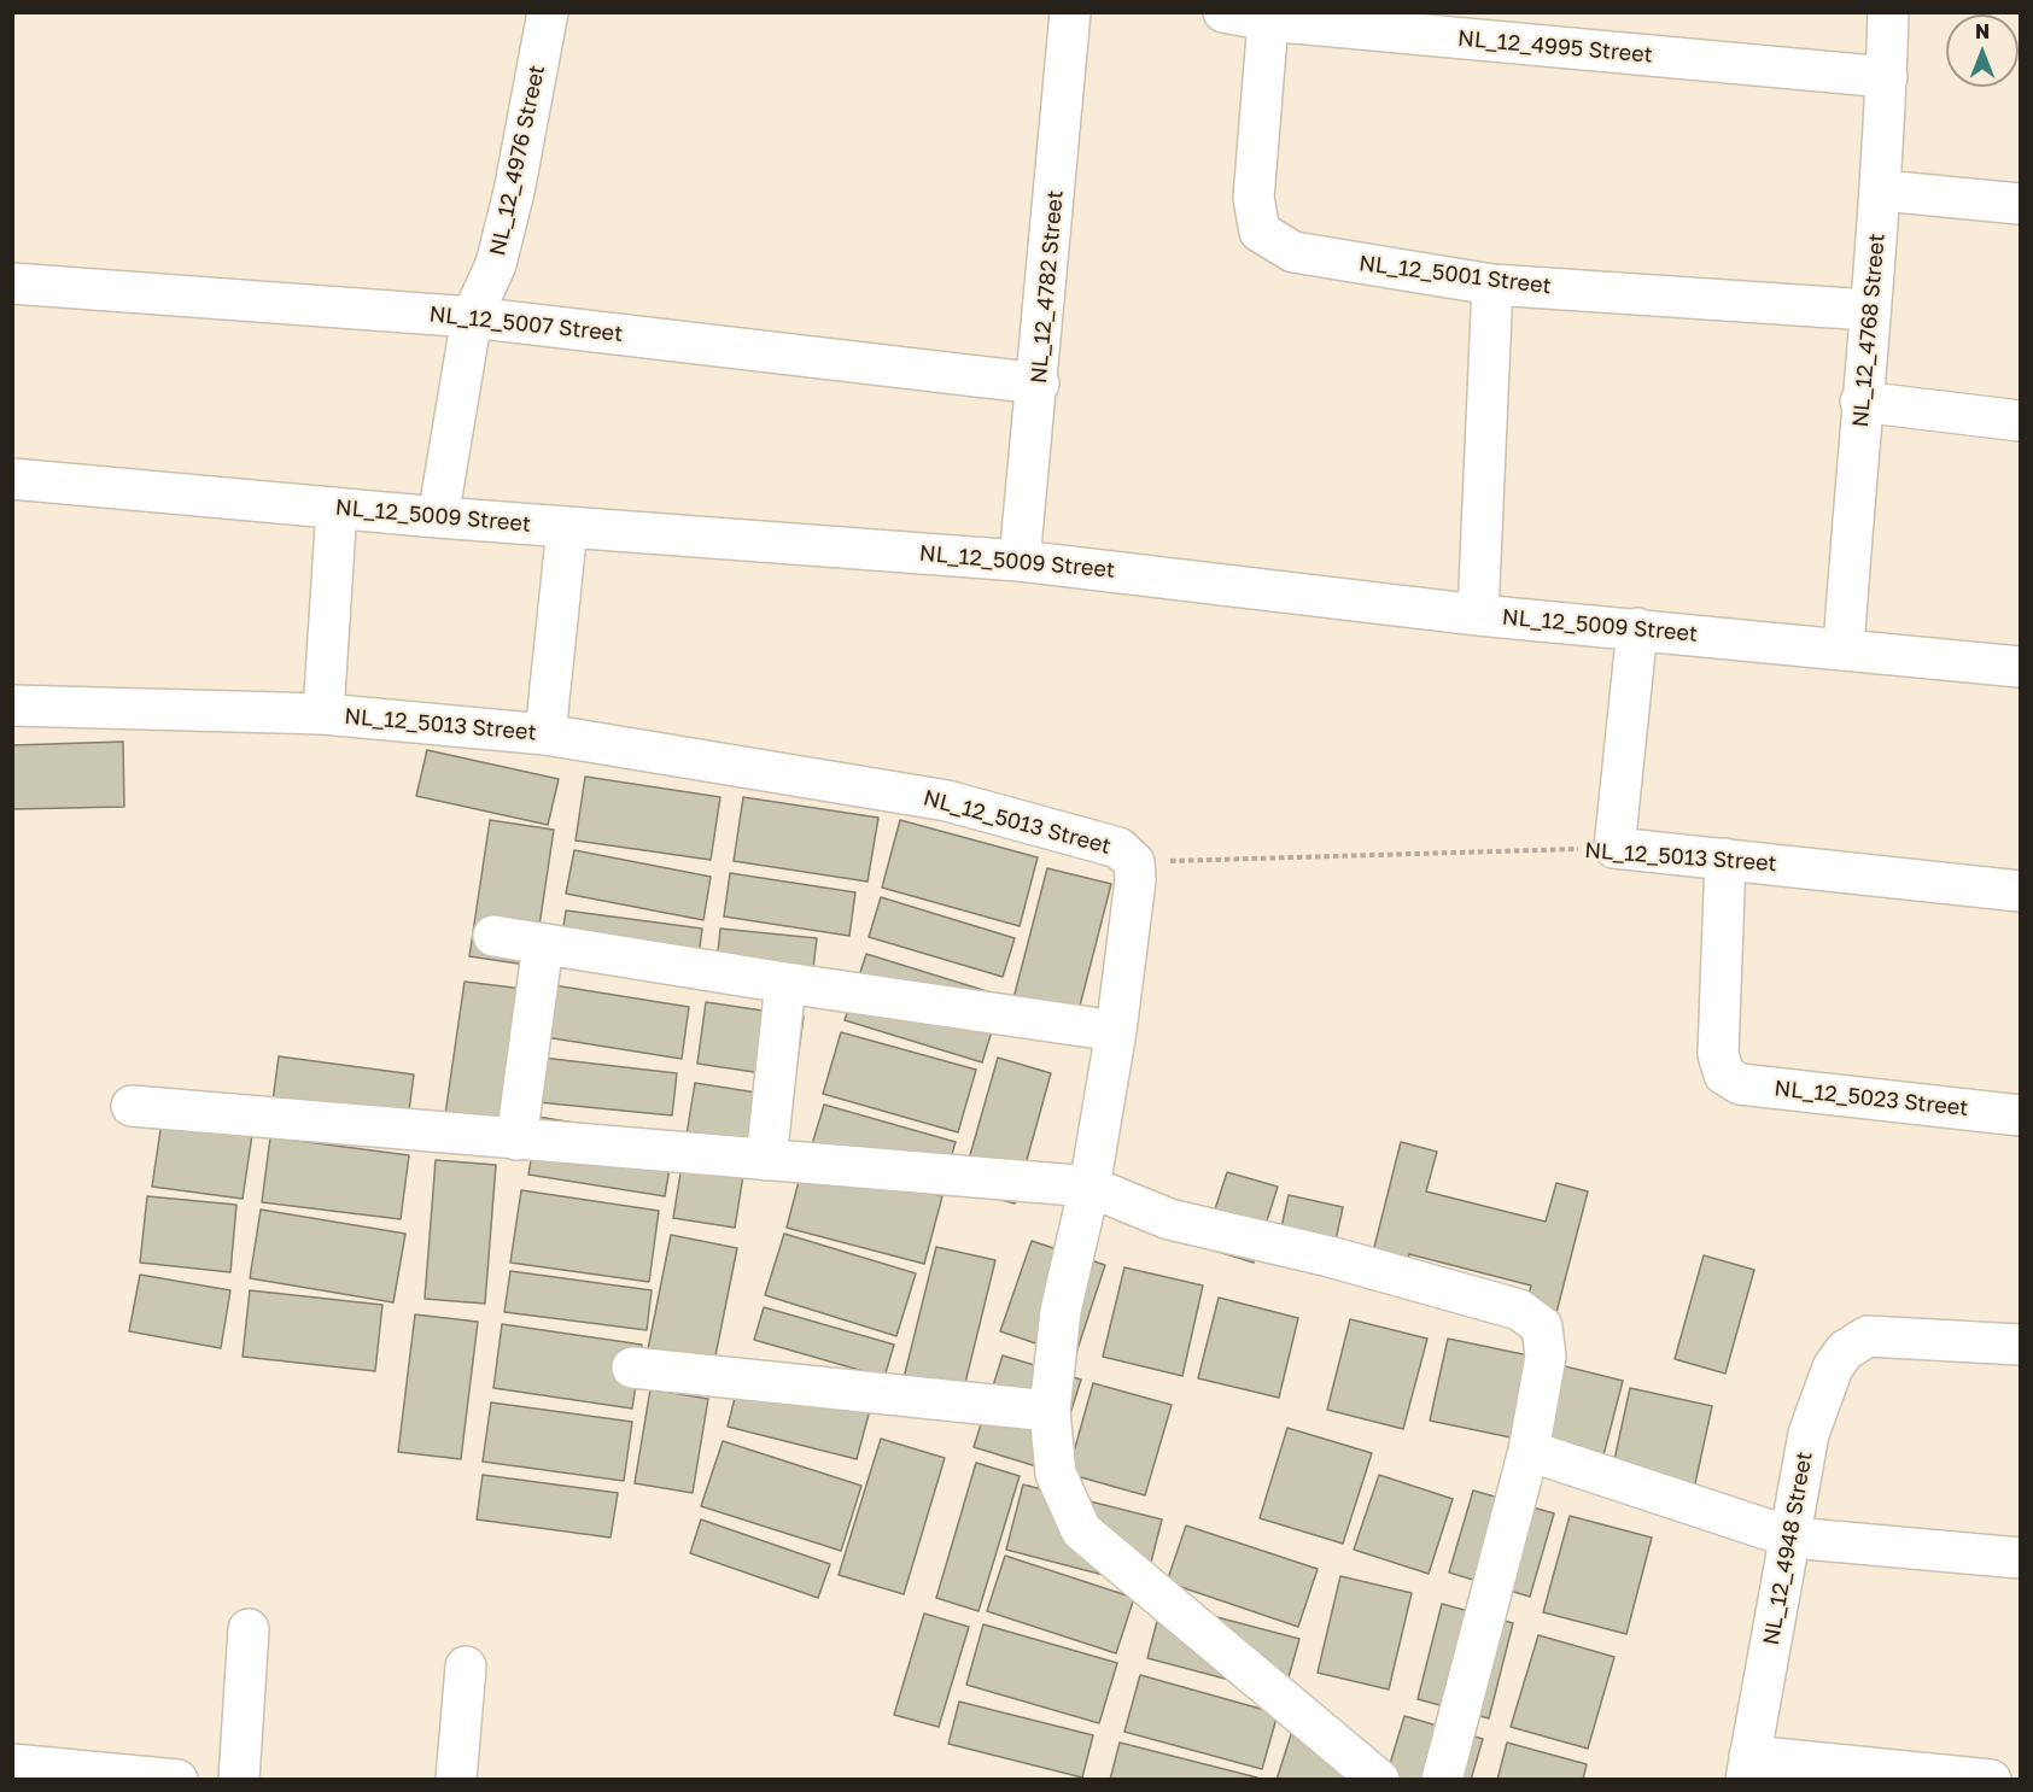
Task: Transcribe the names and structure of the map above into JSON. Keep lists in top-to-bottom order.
{
  "streets": {
    "street": [
      "NL_12_4995 Street",
      "NL_12_4976 Street",
      "NL_12_5001 Street",
      "NL_12_4782 Street",
      "NL_12_5007 Street",
      "NL_12_4768 Street",
      "NL_12_5009 Street",
      "NL_12_5013 Street",
      "NL_12_5023 Street",
      "NL_12_4948 Street"
    ]
  },
  "crossings": [
    ["NL_12_4995 Street", "NL_12_5001 Street"],
    ["NL_12_4995 Street", "NL_12_4768 Street"],
    ["NL_12_4976 Street", "NL_12_5007 Street"],
    ["NL_12_4976 Street", "NL_12_5009 Street"],
    ["NL_12_5001 Street", "NL_12_4768 Street"],
    ["NL_12_4782 Street", "NL_12_5007 Street"],
    ["NL_12_4782 Street", "NL_12_5009 Street"],
    ["NL_12_4768 Street", "NL_12_5009 Street"],
    ["NL_12_5013 Street", "NL_12_5023 Street"]
  ],
  "north": "top"
}
